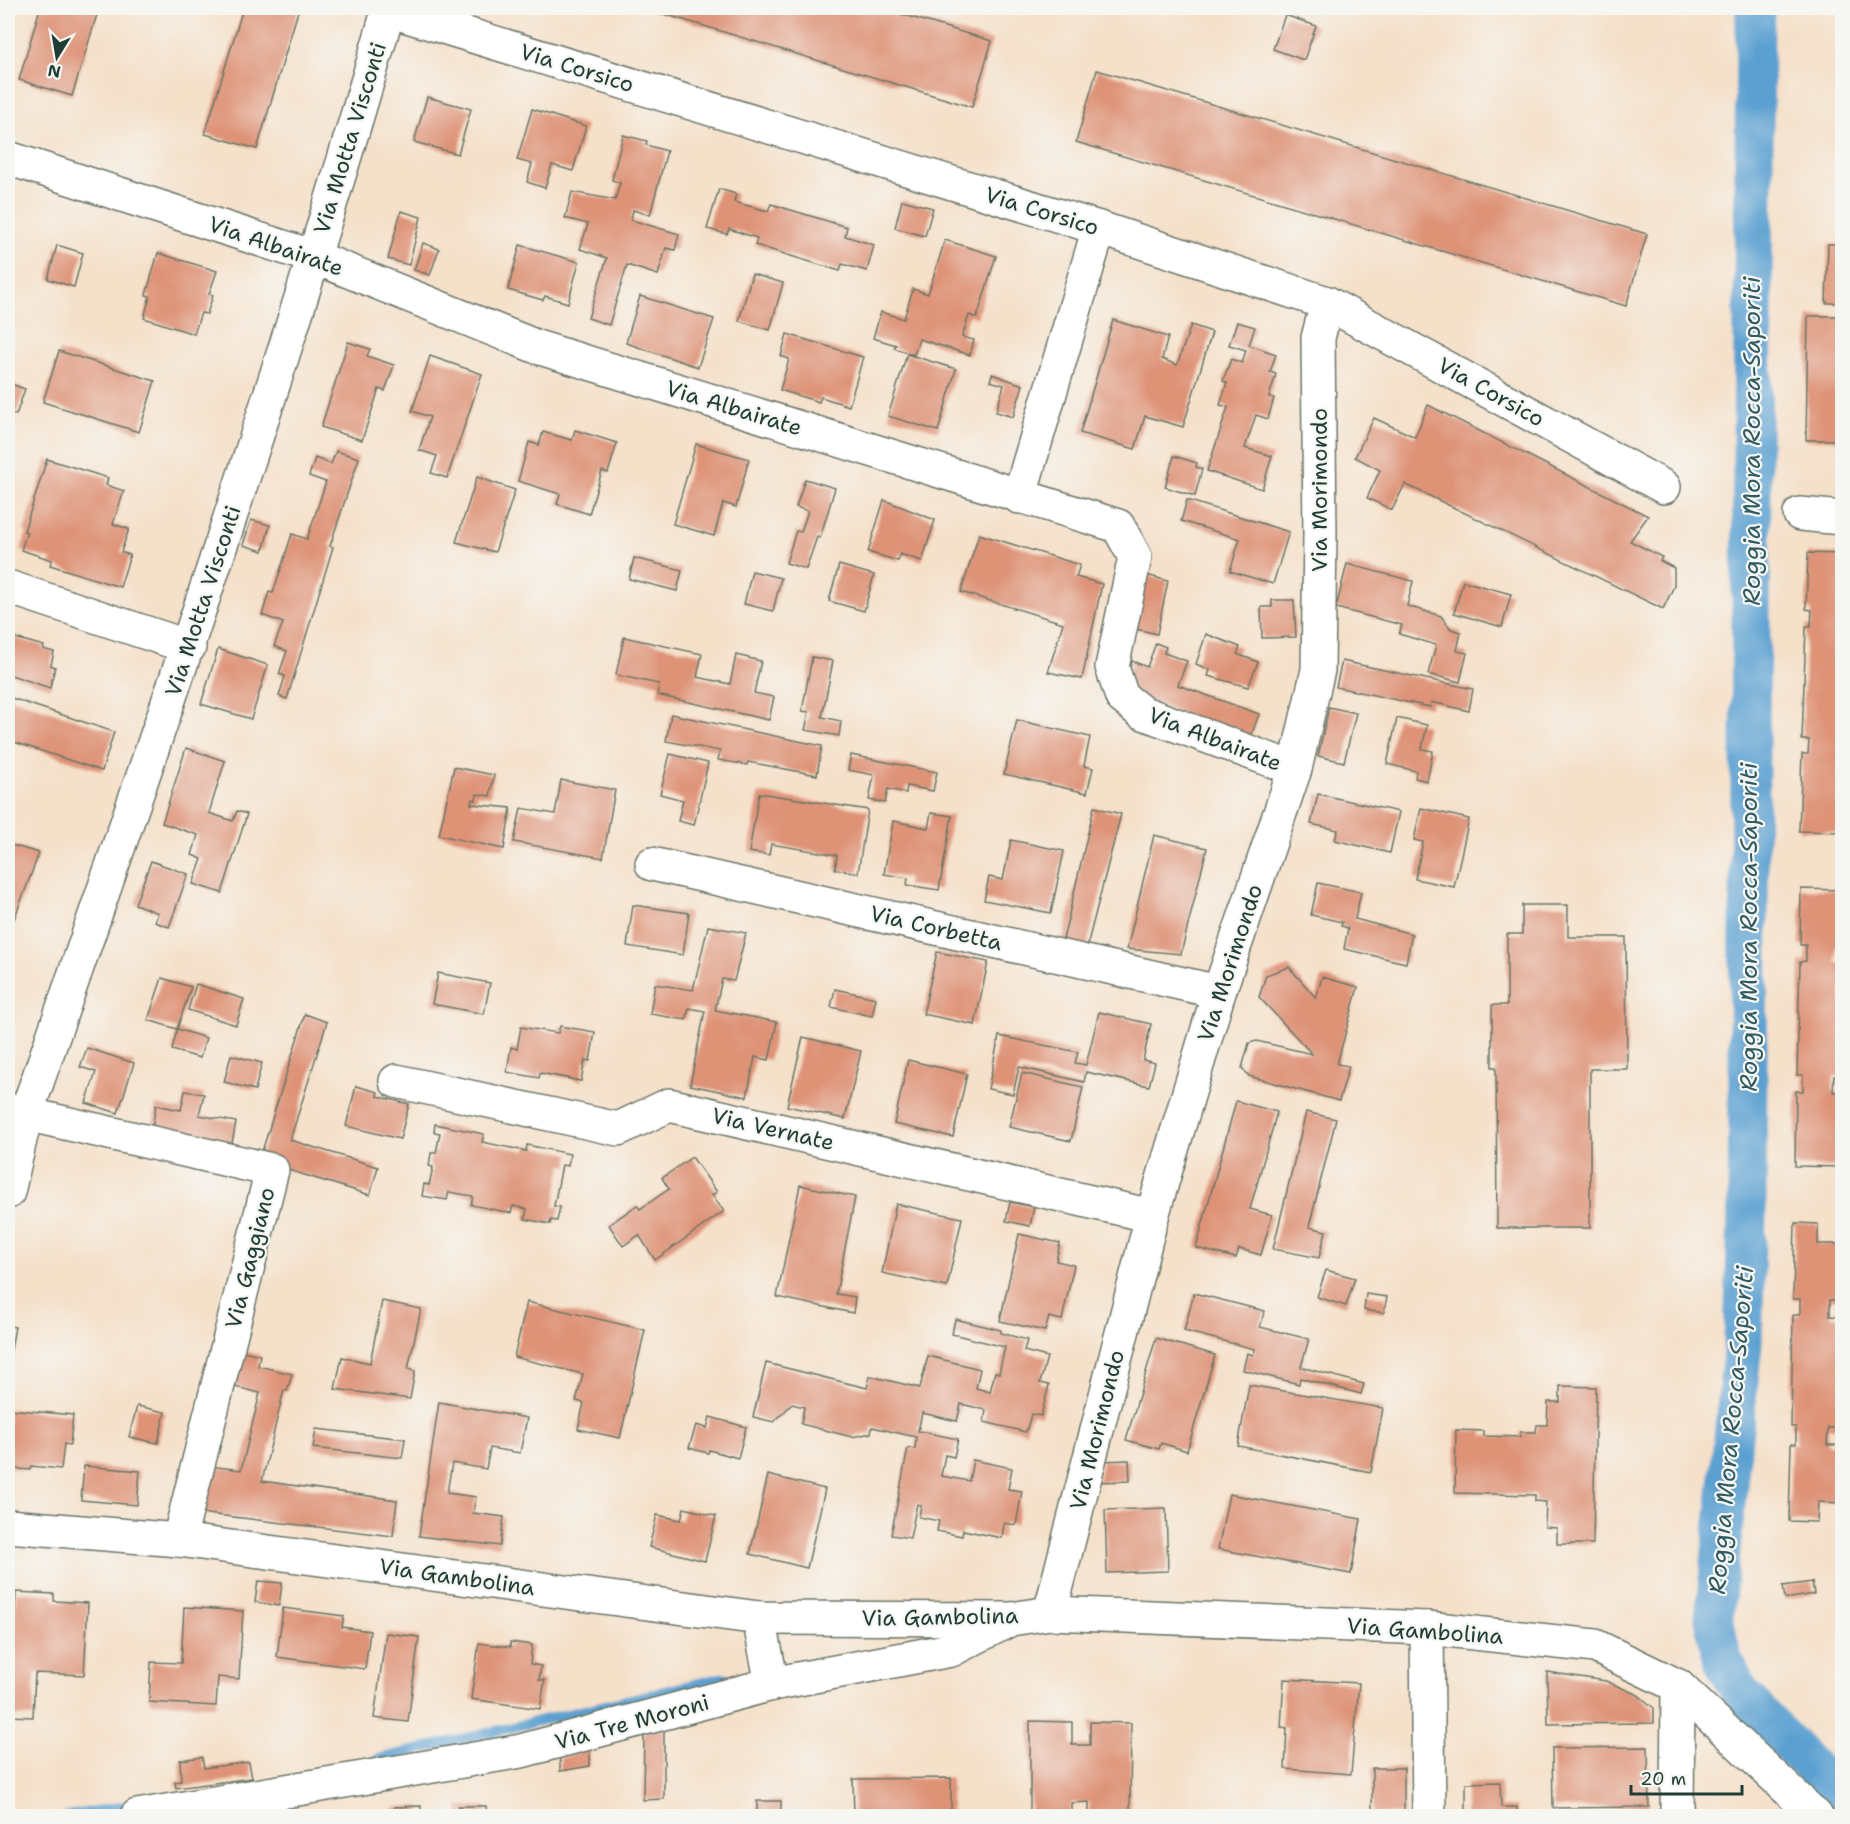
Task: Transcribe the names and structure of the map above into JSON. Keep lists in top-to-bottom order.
{
  "streets": {
    "street": [
      "Via Corsico",
      "Via Motta Visconti",
      "Via Albairate",
      "Via Morimondo",
      "Via Corbetta",
      "Via Vernate",
      "Via Gaggiano",
      "Via Gambolina",
      "Via Tre Moroni"
    ]
  },
  "crossings": [
    ["Via Corsico", "Via Motta Visconti"],
    ["Via Corsico", "Via Morimondo"],
    ["Via Motta Visconti", "Via Albairate"],
    ["Via Motta Visconti", "Via Gaggiano"],
    ["Via Albairate", "Via Morimondo"],
    ["Via Morimondo", "Via Corbetta"],
    ["Via Morimondo", "Via Vernate"],
    ["Via Morimondo", "Via Gambolina"],
    ["Via Gaggiano", "Via Gambolina"],
    ["Via Gambolina", "Via Tre Moroni"]
  ],
  "water": ["Roggia Mora Rocca-Saporiti"],
  "scale_bar": "20 m",
  "north": "bottom"
}
